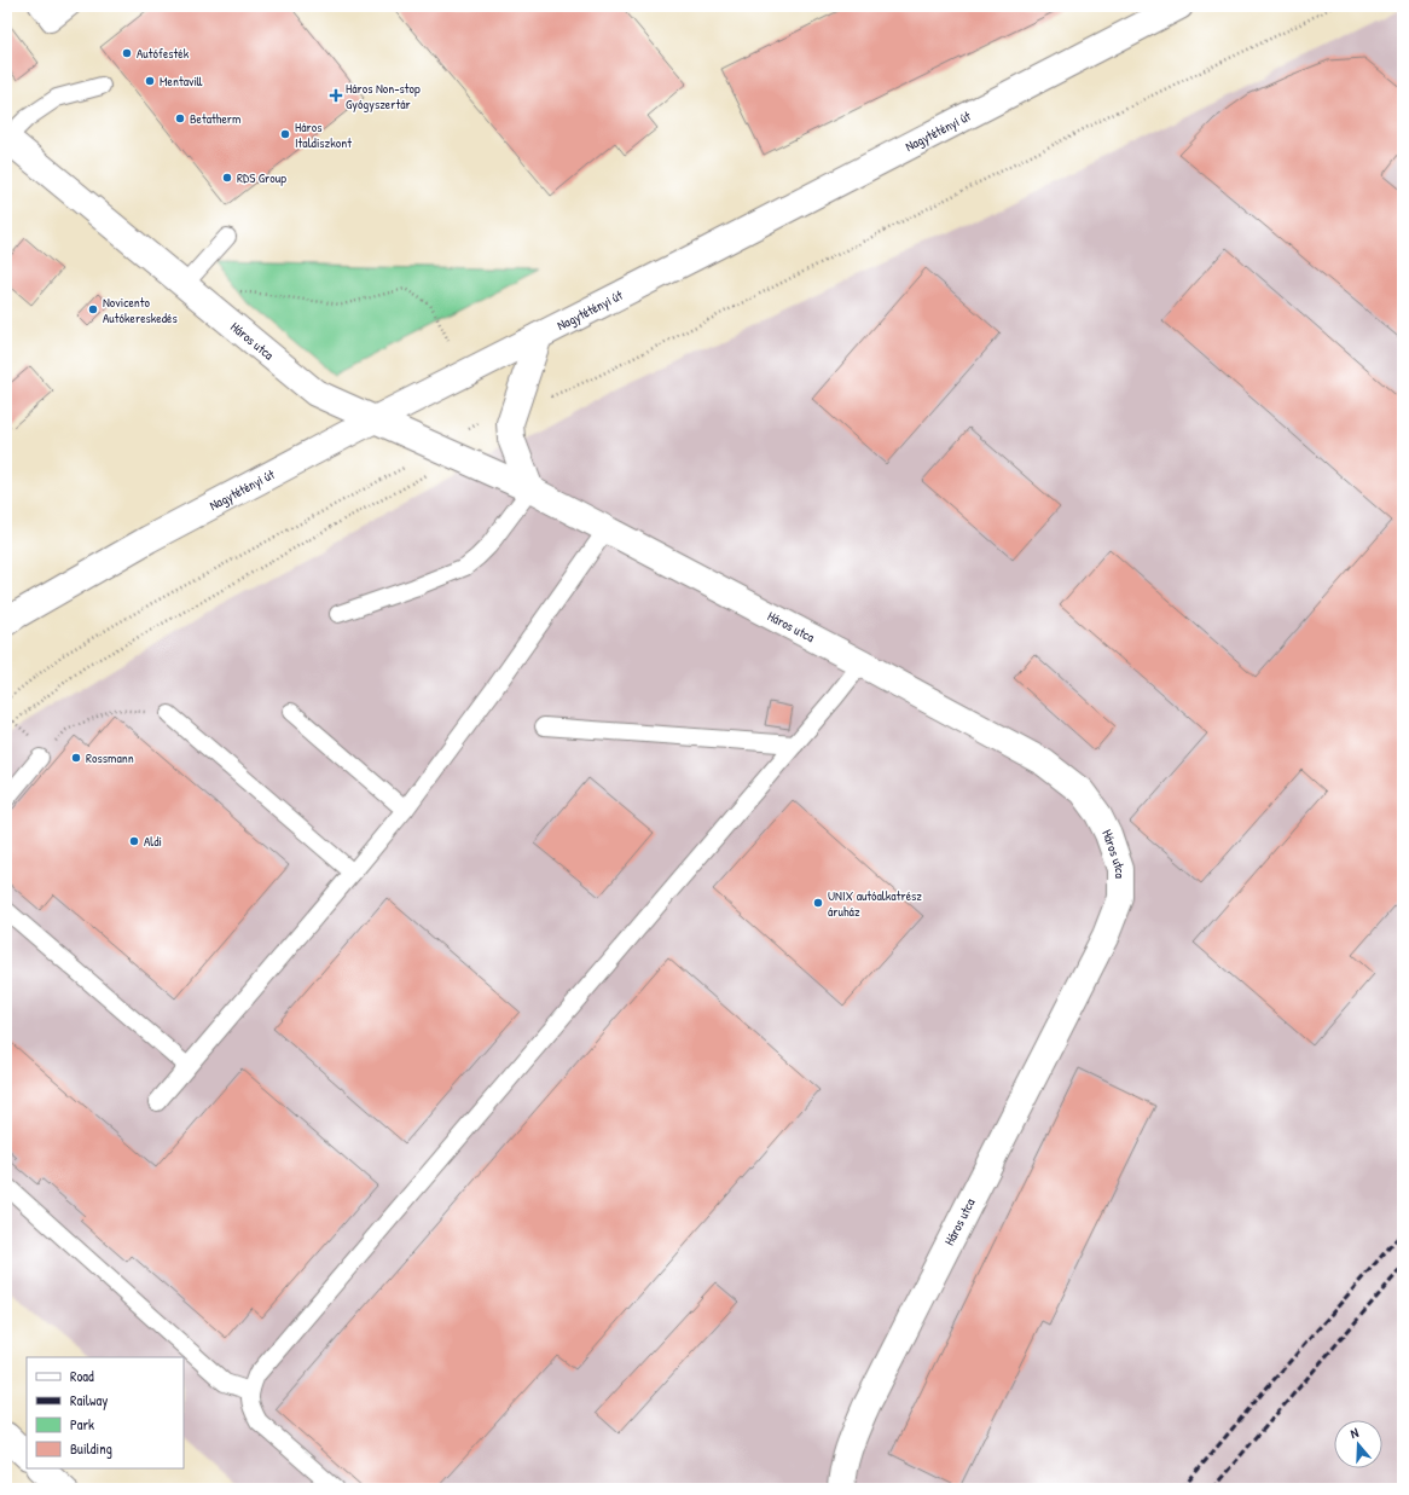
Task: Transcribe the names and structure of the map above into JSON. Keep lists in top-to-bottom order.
{
  "streets": {
    "street": ["Nagytétényi út", "Háros utca"]
  },
  "crossings": [
    ["Nagytétényi út", "Háros utca"]
  ],
  "places": {
    "other": [
      "Autófesték",
      "Mentavill",
      "Betatherm",
      "Háros Italdiszkont",
      "RDS Group",
      "Novicento Autókereskedés",
      "Rossmann",
      "Aldi",
      "UNIX autóalkatrész áruház"
    ],
    "health": ["Háros Non-stop Gyógyszertár"]
  },
  "legend": [
    "Road",
    "Railway",
    "Park",
    "Building"
  ],
  "north": "top"
}
